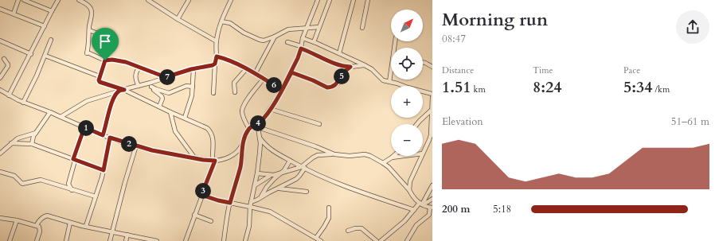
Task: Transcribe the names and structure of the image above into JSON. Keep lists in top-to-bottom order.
{
  "north": "top right",
  "page": {
    "heading": ["Morning run", "08:47"],
    "map_buttons": ["+", "−"],
    "stats": [
      ["Distance", "1.51 km"],
      ["Time", "8:24"],
      ["Pace", "5:34 /km"]
    ],
    "pins": [
      "5",
      "7",
      "6",
      "4",
      "1",
      "2",
      "3"
    ],
    "chart": ["Elevation", "51–61 m"],
    "list": [
      {
        "name": "200 m",
        "note": "5:18"
      }
    ]
  }
}
